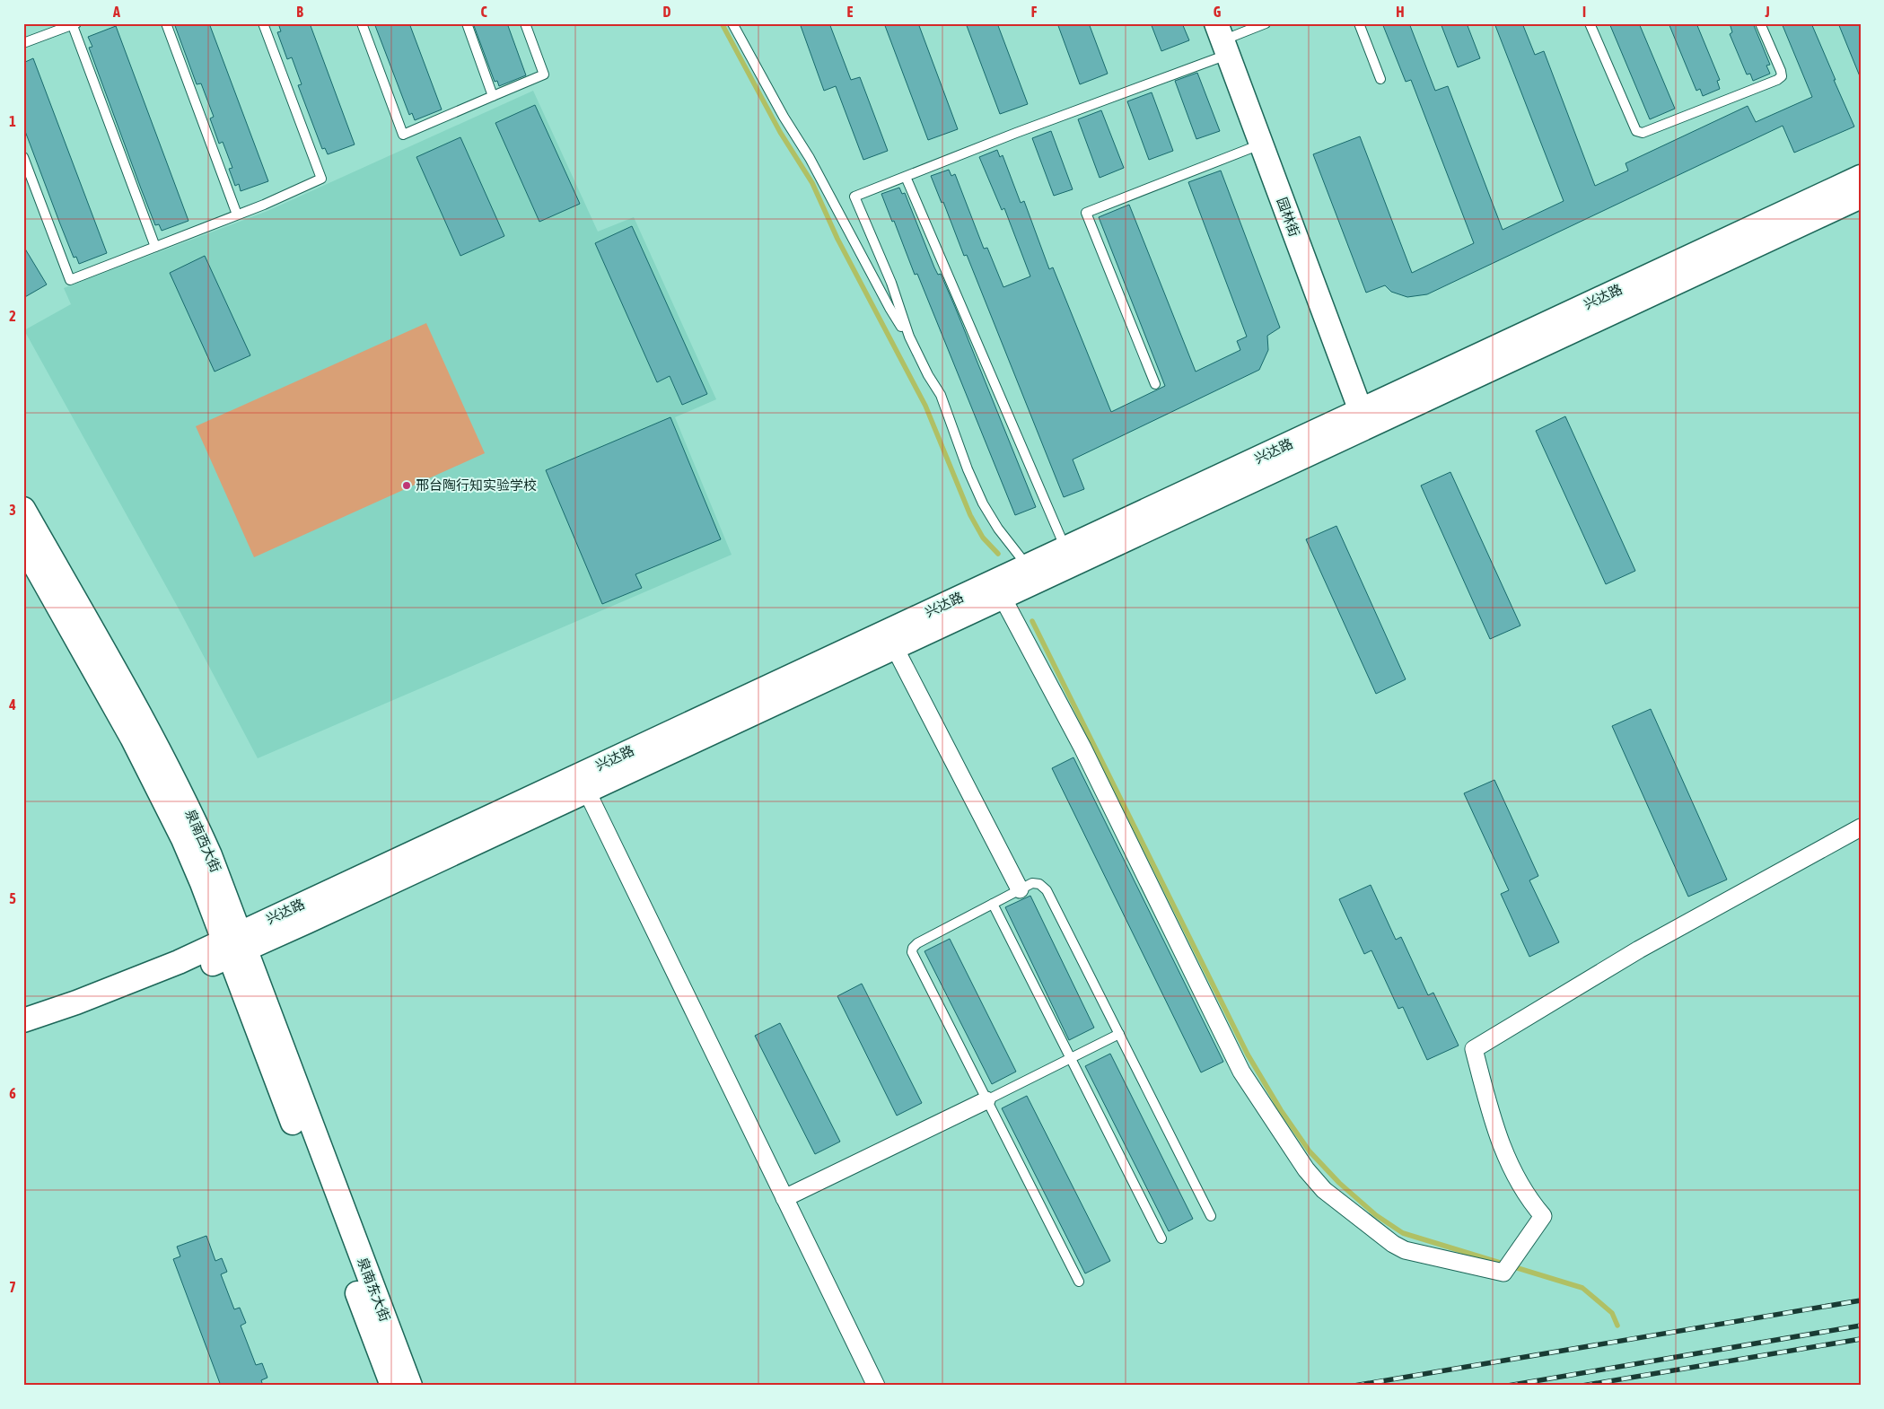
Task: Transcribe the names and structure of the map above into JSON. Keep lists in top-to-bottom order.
{
  "streets": {
    "main road": [
      "园林街",
      "兴达路",
      "泉南西大街",
      "泉南东大街"
    ]
  },
  "crossings": [
    ["园林街", "兴达路"],
    ["兴达路", "泉南西大街"],
    ["泉南西大街", "泉南东大街"]
  ],
  "places": ["邢台陶行知实验学校"],
  "grid": {
    "columns": [
      "A",
      "B",
      "C",
      "D",
      "E",
      "F",
      "G",
      "H",
      "I",
      "J"
    ],
    "rows": [
      "1",
      "2",
      "3",
      "4",
      "5",
      "6",
      "7"
    ]
  }
}
